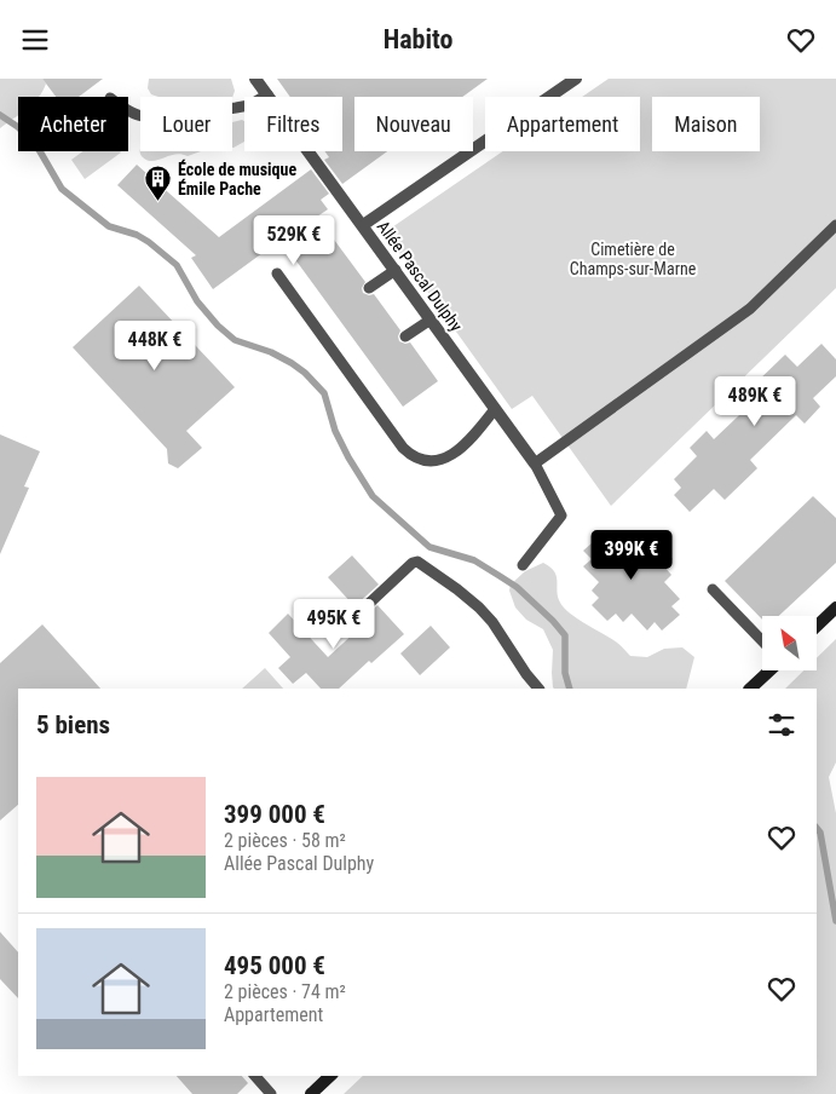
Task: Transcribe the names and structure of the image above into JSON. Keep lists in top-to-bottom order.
{
  "streets": {
    "street": ["Allée Pascal Dulphy"]
  },
  "parks": ["Cimetière de Champs-sur-Marne"],
  "places": {
    "building": ["École de musique Émile Pache"]
  },
  "north": "top left",
  "page": {
    "header": "Habito",
    "chip": [
      "Acheter",
      "Louer",
      "Filtres",
      "Nouveau",
      "Appartement",
      "Maison"
    ],
    "price": [
      "529K €",
      "448K €",
      "489K €",
      "399K €",
      "495K €"
    ],
    "heading": "5 biens",
    "list": [
      {
        "name": "399 000 €",
        "note": "2 pièces · 58 m² · Allée Pascal Dulphy"
      },
      {
        "name": "495 000 €",
        "note": "2 pièces · 74 m² · Appartement"
      }
    ]
  }
}
